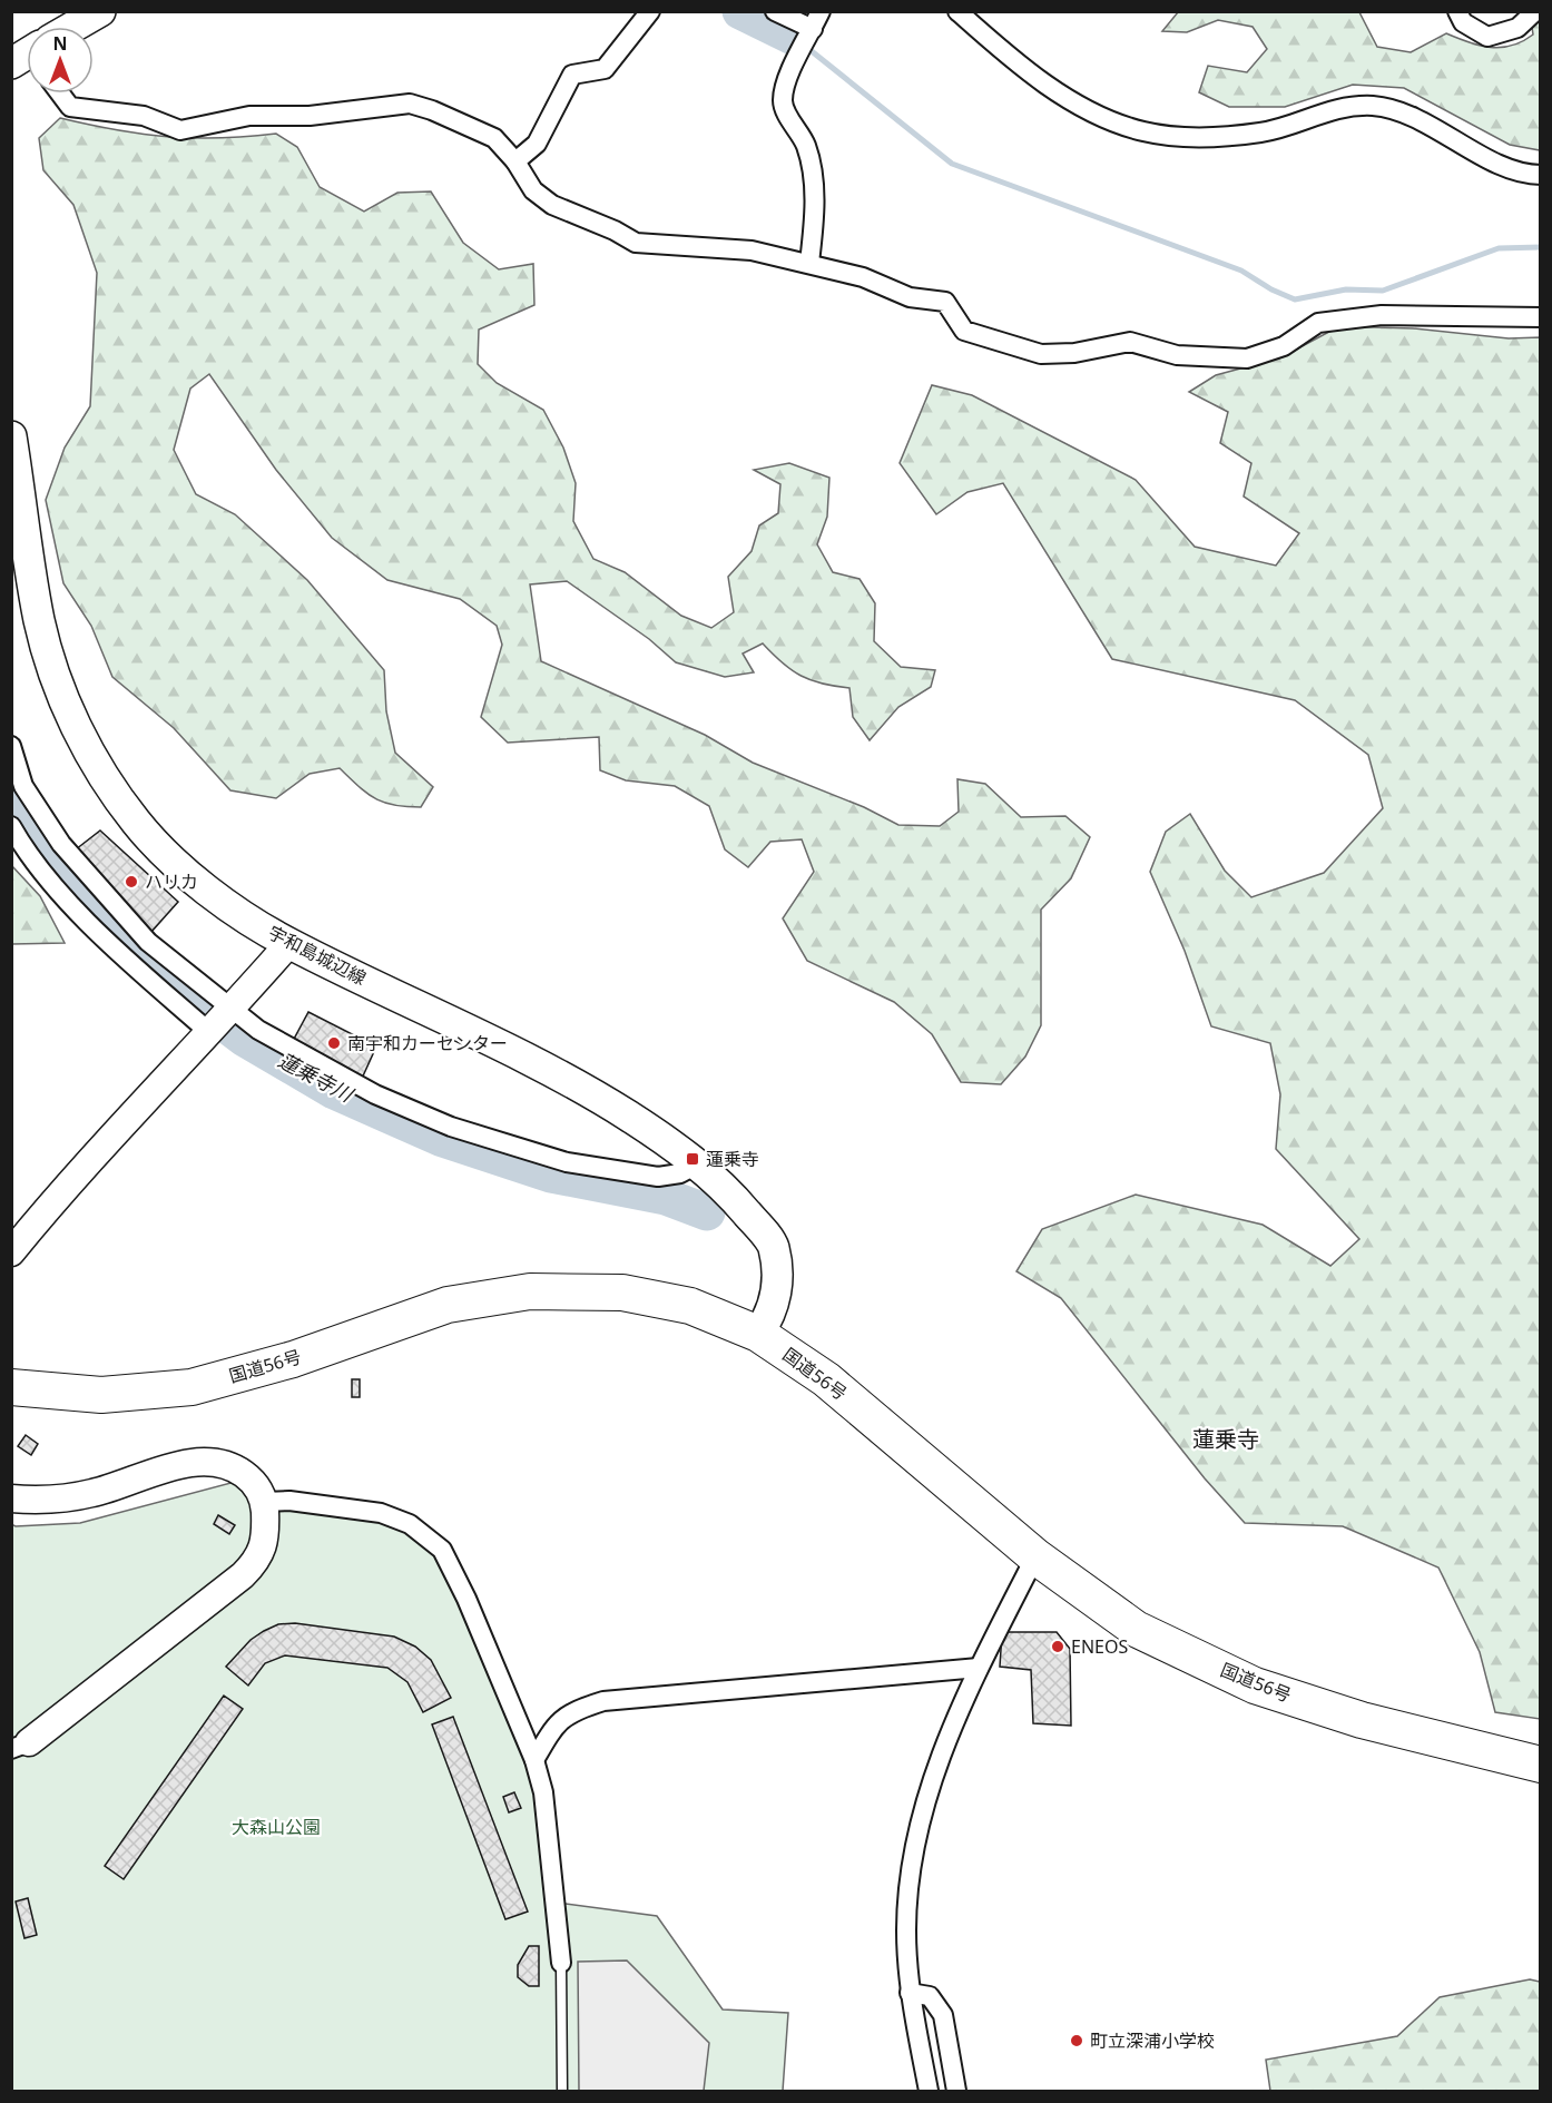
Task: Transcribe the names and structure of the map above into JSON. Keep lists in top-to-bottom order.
{
  "streets": {
    "highway": ["国道56号"],
    "main road": ["宇和島城辺線"]
  },
  "crossings": [
    ["宇和島城辺線", "国道56号"]
  ],
  "districts": ["蓮乗寺"],
  "water": ["蓮乗寺川"],
  "parks": ["大森山公園"],
  "places": {
    "other": [
      "ハリカ",
      "南宇和カーセンター",
      "ENEOS",
      "町立深浦小学校"
    ],
    "transit": ["蓮乗寺"]
  },
  "north": "top"
}
